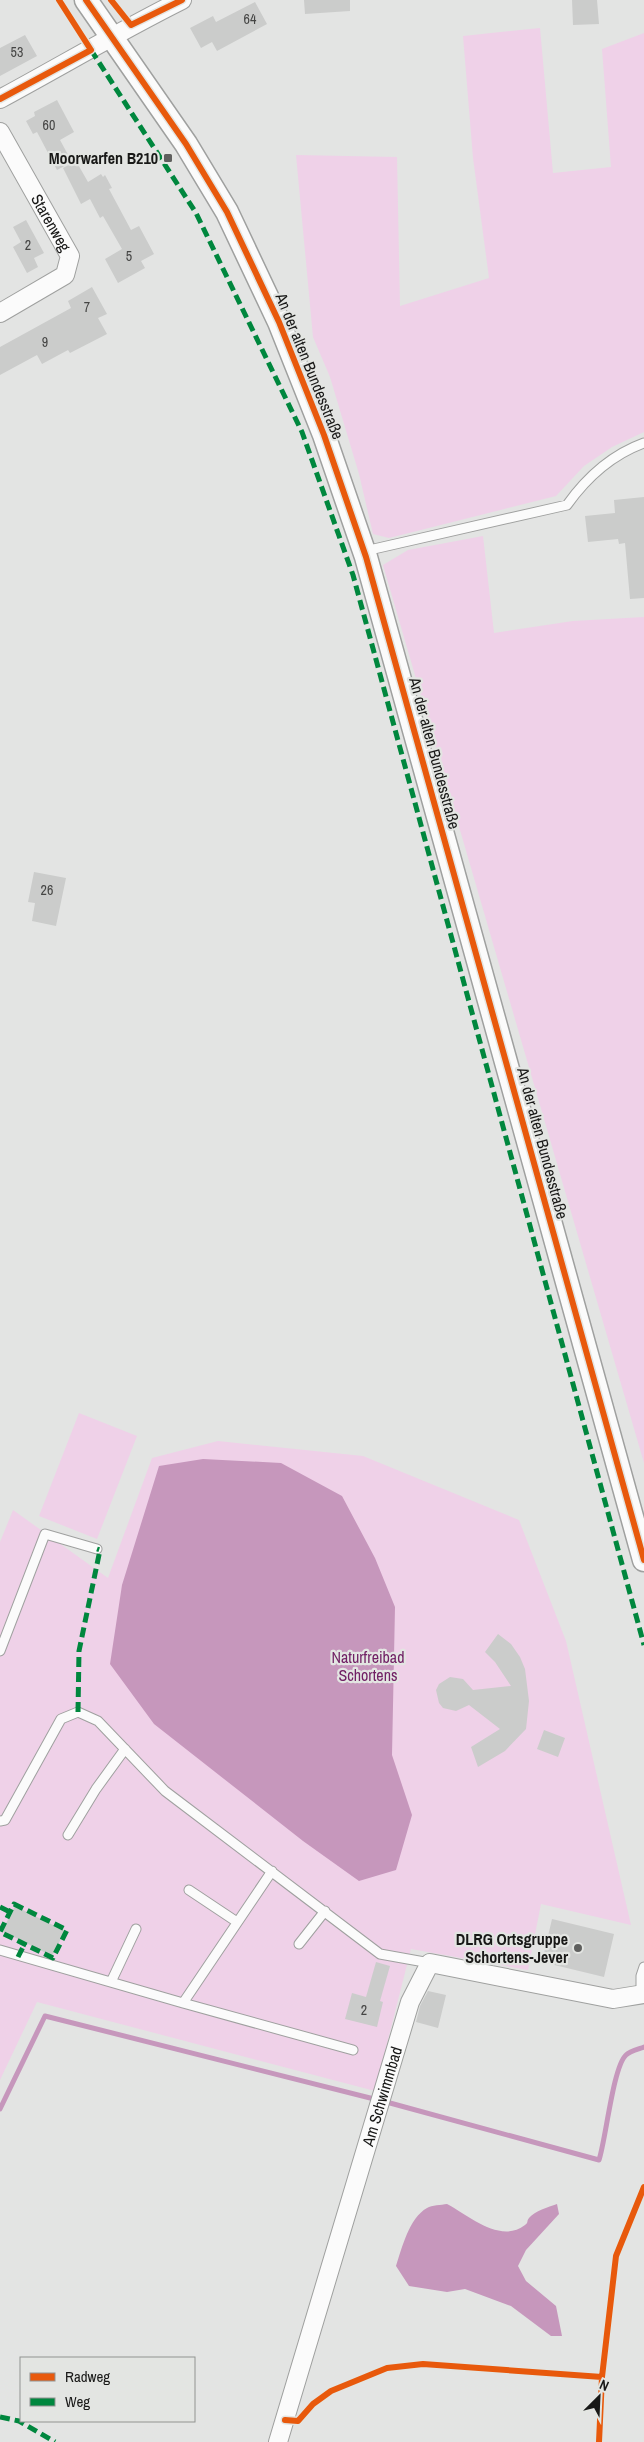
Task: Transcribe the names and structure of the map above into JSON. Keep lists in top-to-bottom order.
{
  "streets": {
    "street": ["Starenweg", "An der alten Bundesstraße", "Am Schwimmbad"]
  },
  "parks": ["Naturfreibad Schortens"],
  "places": {
    "transit": ["Moorwarfen B210"],
    "other": ["DLRG Ortsgruppe Schortens-Jever"]
  },
  "house_numbers": [
    "64",
    "53",
    "60",
    "2",
    "5",
    "7",
    "9",
    "26",
    "2"
  ],
  "legend": ["Radweg", "Weg"],
  "north": "top right"
}
